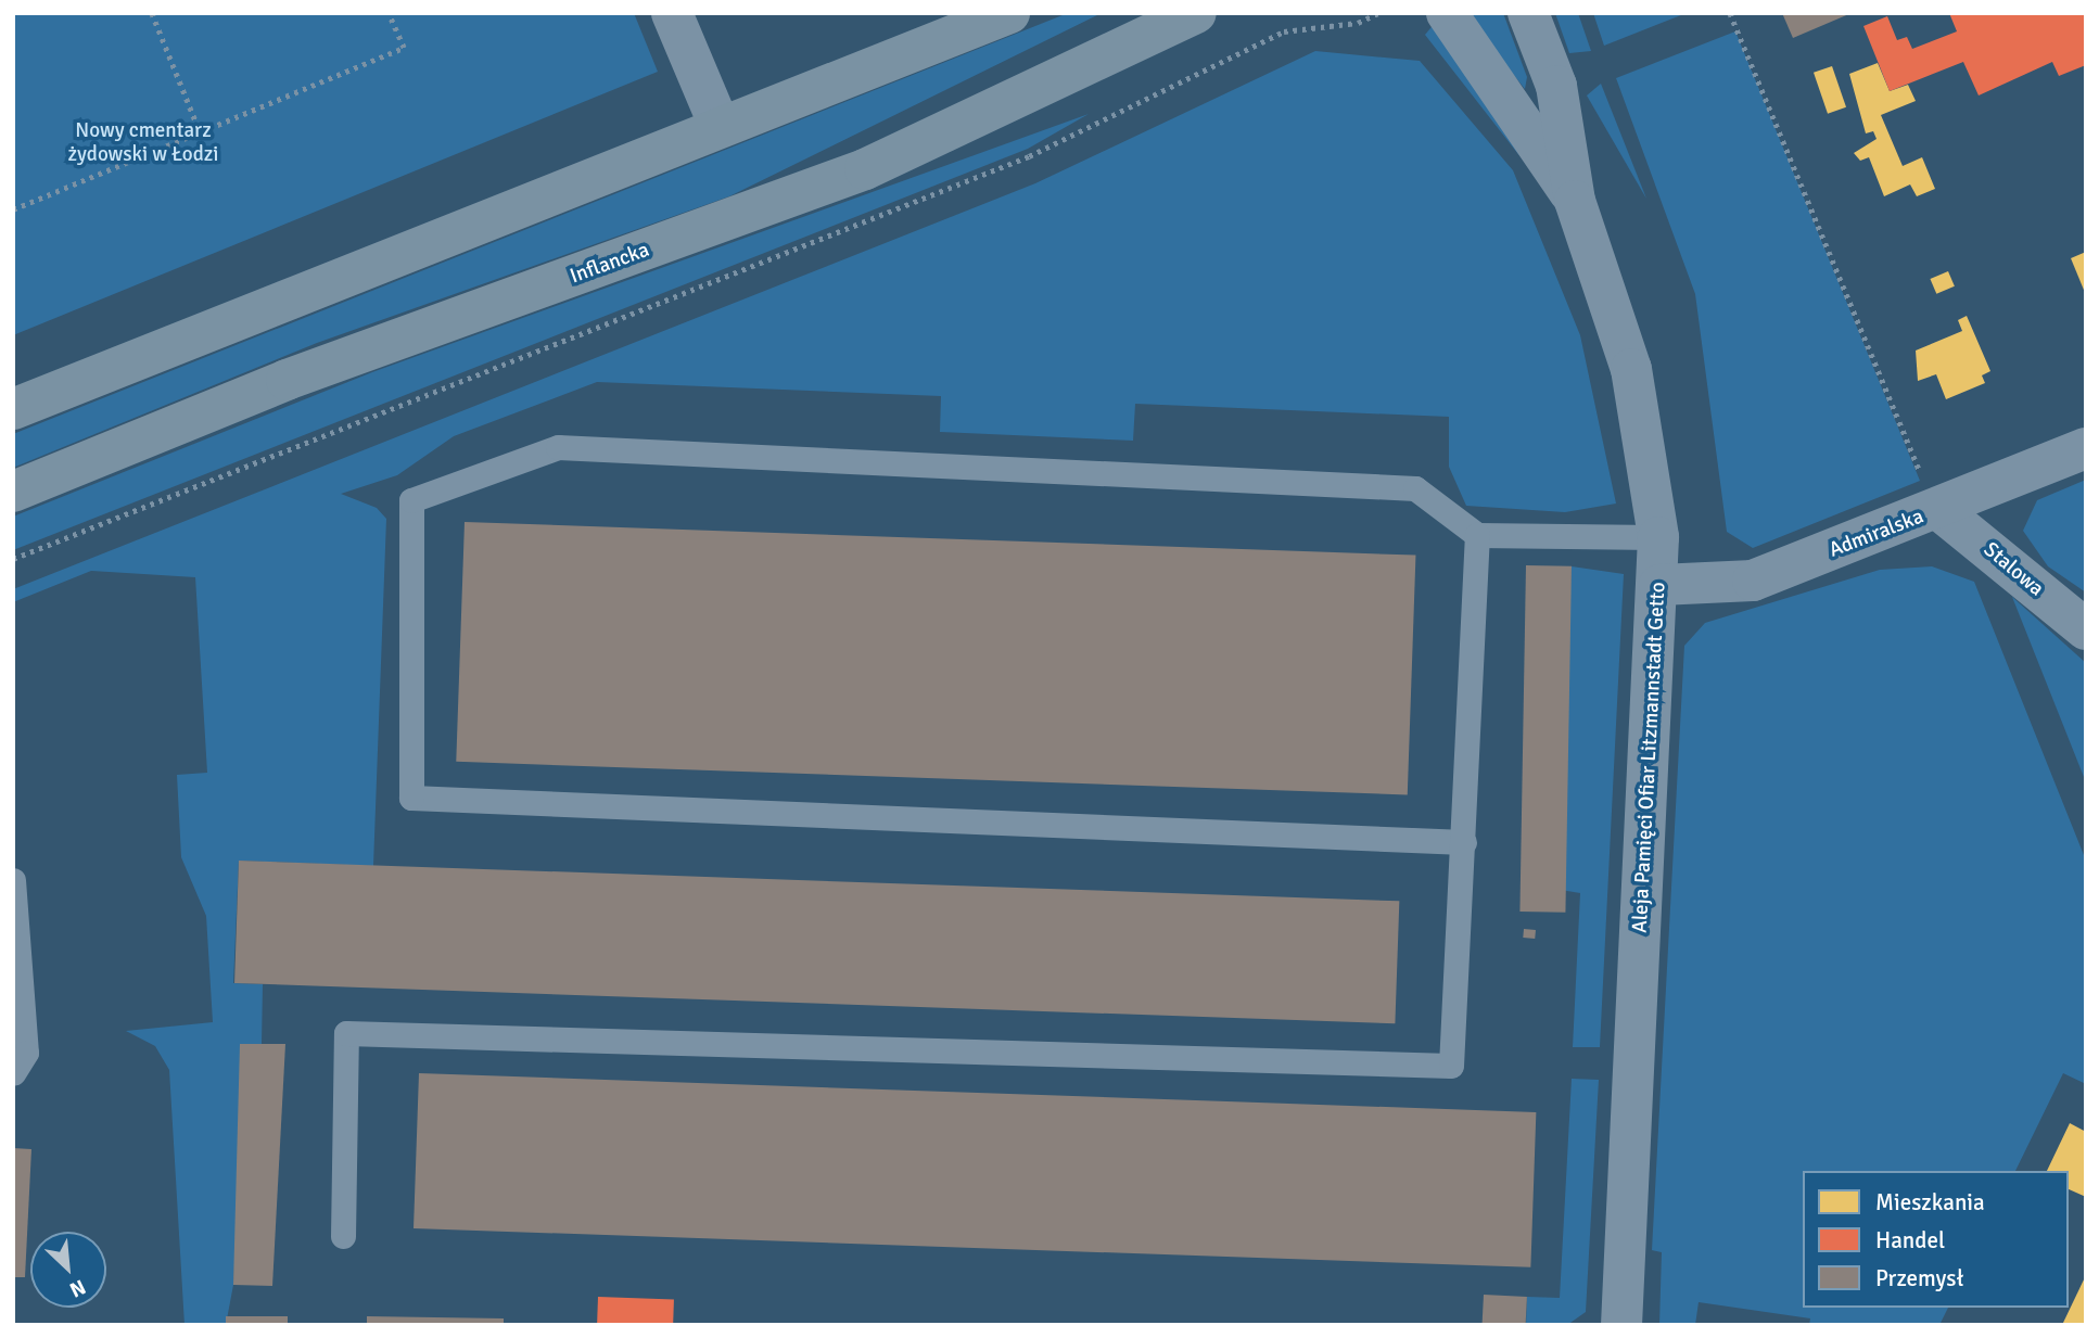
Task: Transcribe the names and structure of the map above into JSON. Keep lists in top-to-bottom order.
{
  "streets": {
    "main road": ["Inflancka"],
    "street": ["Admiralska", "Stalowa", "Aleja Pamięci Ofiar Litzmannstadt Getto"]
  },
  "crossings": [
    ["Admiralska", "Stalowa"],
    ["Admiralska", "Aleja Pamięci Ofiar Litzmannstadt Getto"]
  ],
  "parks": ["Nowy cmentarz żydowski w Łodzi"],
  "legend": ["Mieszkania", "Handel", "Przemysł"],
  "north": "bottom right"
}
